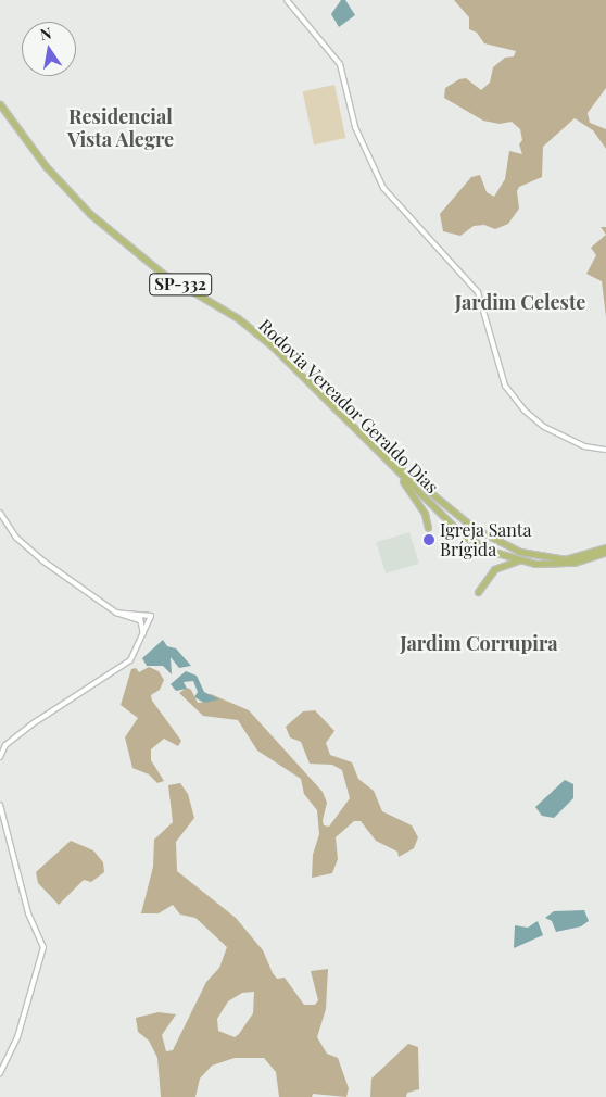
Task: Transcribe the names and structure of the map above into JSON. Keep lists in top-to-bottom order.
{
  "streets": {
    "main road": ["SP-332", "Rodovia Vereador Geraldo Dias"]
  },
  "districts": ["Residencial Vista Alegre", "Jardim Celeste", "Jardim Corrupira"],
  "places": ["Igreja Santa Brígida"],
  "north": "top"
}
